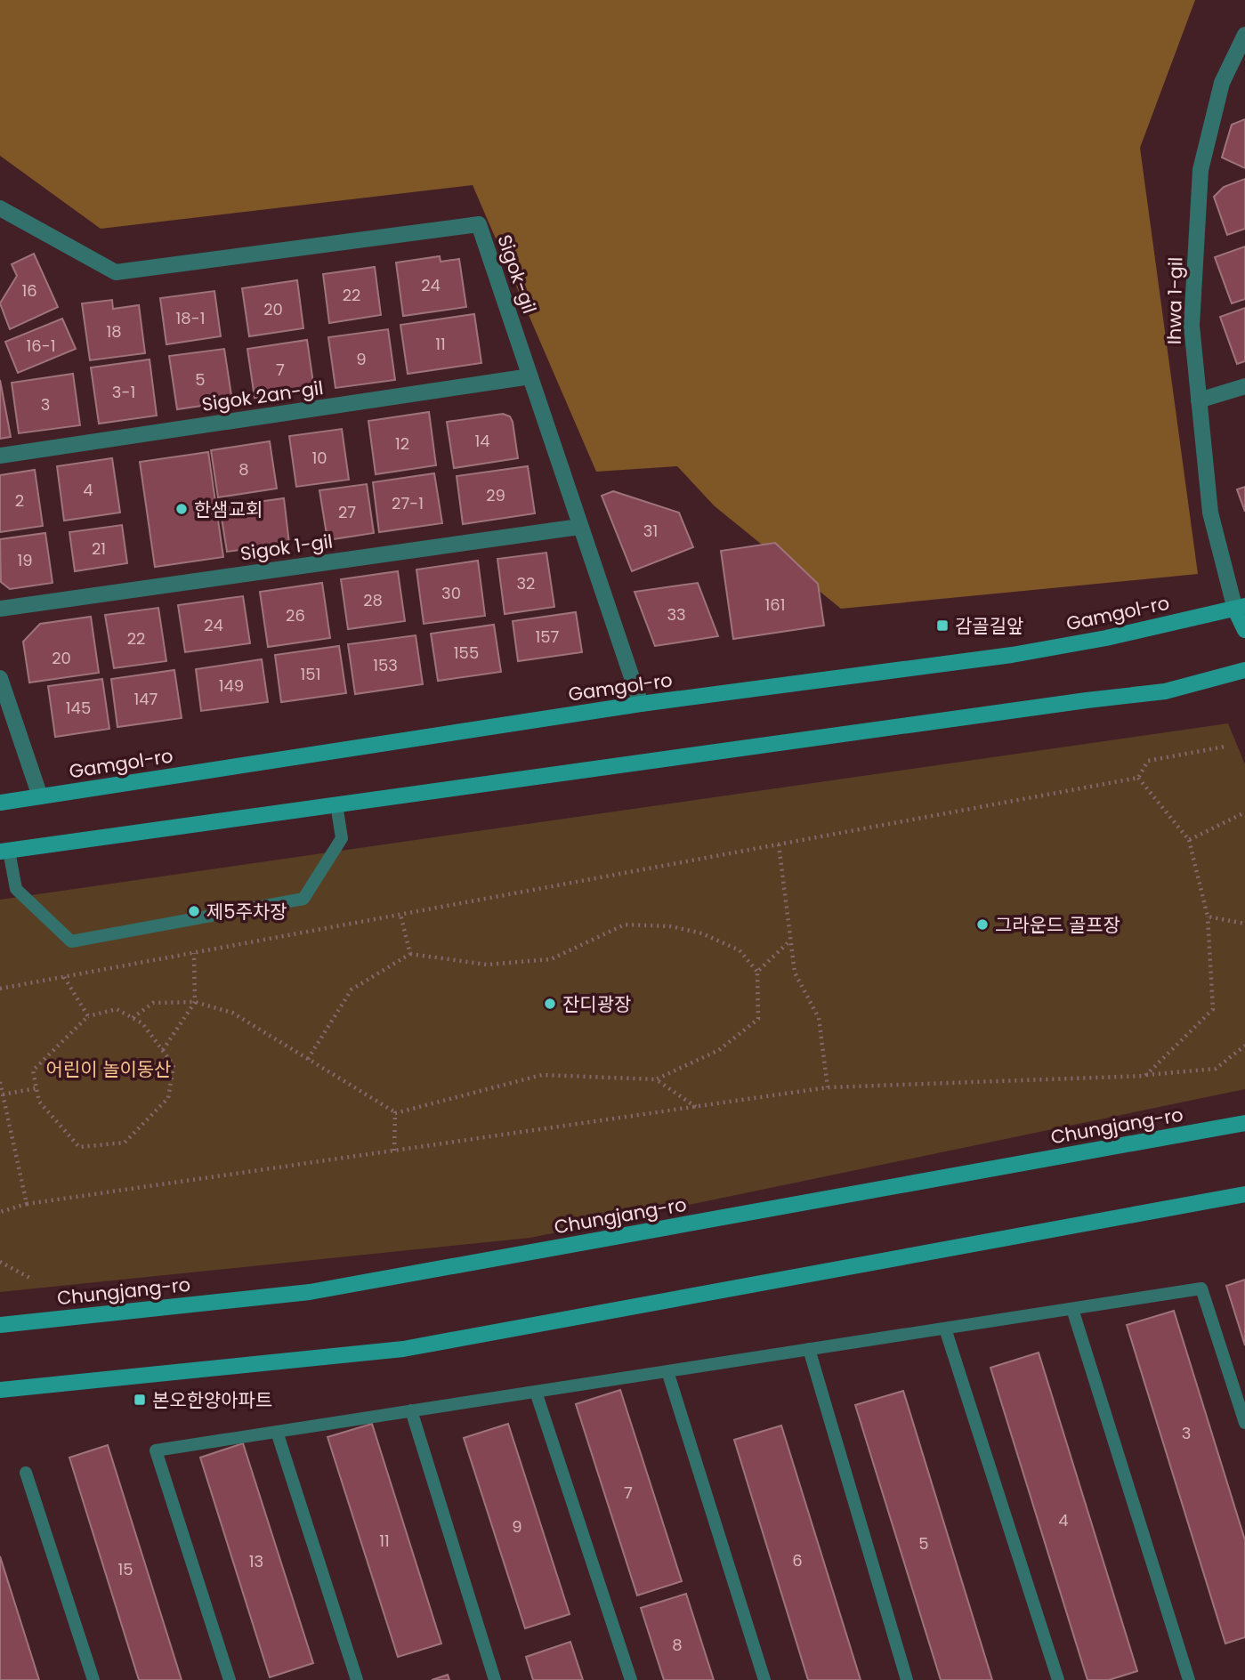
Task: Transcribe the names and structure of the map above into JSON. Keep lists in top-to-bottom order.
{
  "streets": {
    "street": [
      "Sigok-gil",
      "Ihwa 1-gil",
      "Sigok 2an-gil",
      "Sigok 1-gil",
      "Gamgol-ro",
      "Chungjang-ro"
    ]
  },
  "crossings": [
    ["Sigok-gil", "Sigok 2an-gil"],
    ["Sigok-gil", "Sigok 1-gil"],
    ["Sigok-gil", "Gamgol-ro"],
    ["Ihwa 1-gil", "Gamgol-ro"]
  ],
  "parks": ["어린이 놀이동산"],
  "places": {
    "other": [
      "한샘교회",
      "제5주차장",
      "그라운드 골프장",
      "잔디광장"
    ],
    "transit": ["감골길앞", "본오한양아파트"]
  },
  "house_numbers": [
    "24",
    "16",
    "22",
    "20",
    "18-1",
    "18",
    "11",
    "16-1",
    "9",
    "7",
    "5",
    "3-1",
    "3",
    "14",
    "12",
    "10",
    "8",
    "4",
    "29",
    "2",
    "27-1",
    "27",
    "31",
    "21",
    "19",
    "32",
    "30",
    "28",
    "161",
    "33",
    "26",
    "24",
    "157",
    "22",
    "155",
    "20",
    "153",
    "151",
    "149",
    "147",
    "145",
    "3",
    "7",
    "4",
    "9",
    "11",
    "5",
    "6",
    "13",
    "15",
    "8"
  ]
}
